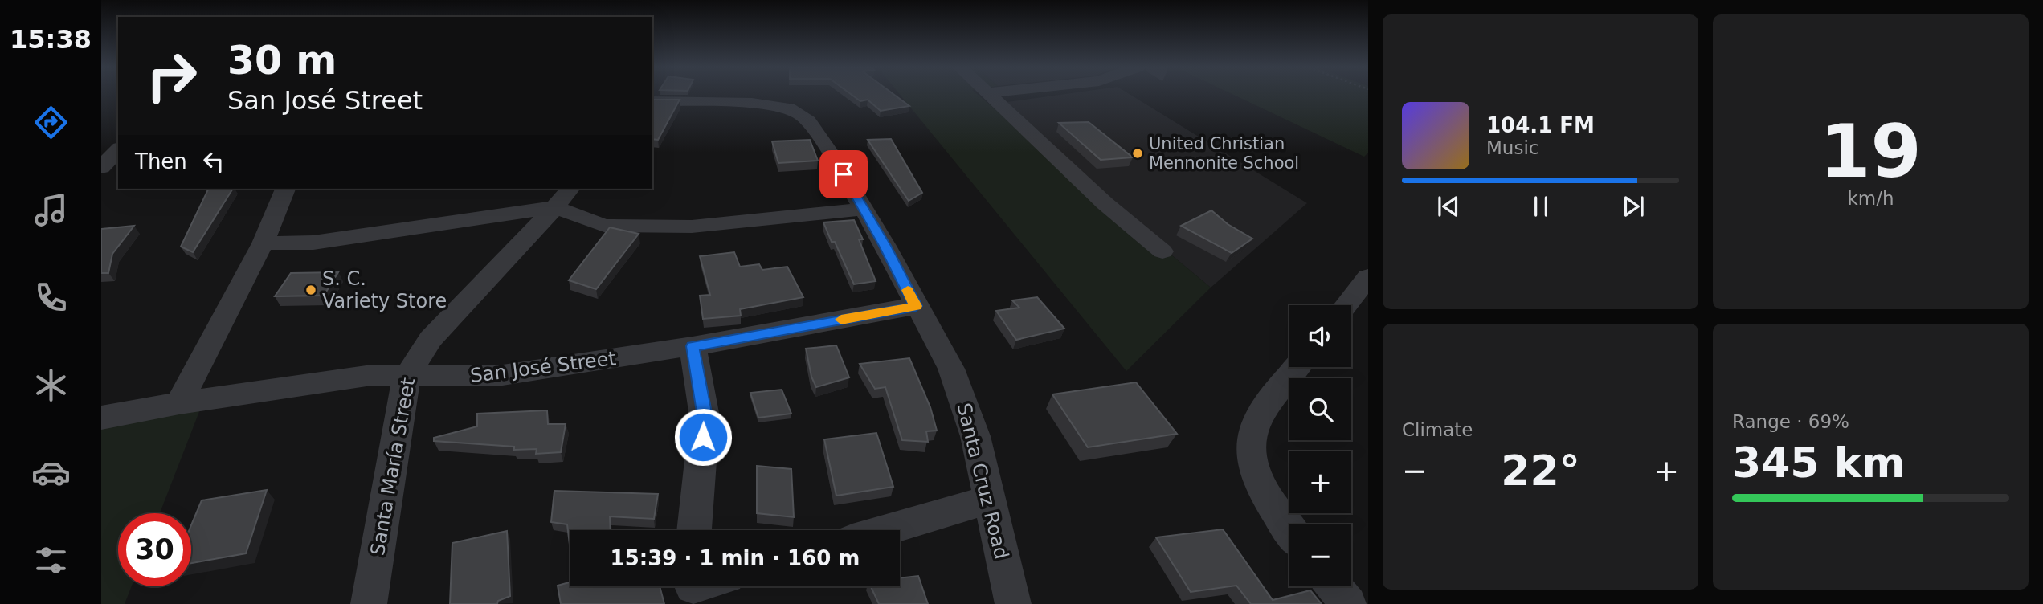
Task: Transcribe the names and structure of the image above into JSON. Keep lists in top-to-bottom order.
{
  "streets": {
    "street": ["San José Street", "Santa María Street", "Santa Cruz Road"]
  },
  "crossings": [
    ["San José Street", "Santa María Street"],
    ["San José Street", "Santa Cruz Road"]
  ],
  "places": ["United Christian Mennonite School", "S. C. Variety Store"],
  "page": {
    "tabs": "15:38",
    "tile": [
      ["19", "km/h"],
      "Climate",
      ["Range · 69%", "345 km"]
    ],
    "turn": ["30 m", "San José Street"],
    "song": ["104.1 FM", "Music"],
    "then": "Then",
    "map_buttons": ["+", "−"],
    "heat": ["−", "22°", "+"],
    "limit": "30",
    "trip": "15:39 · 1 min · 160 m"
  }
}
